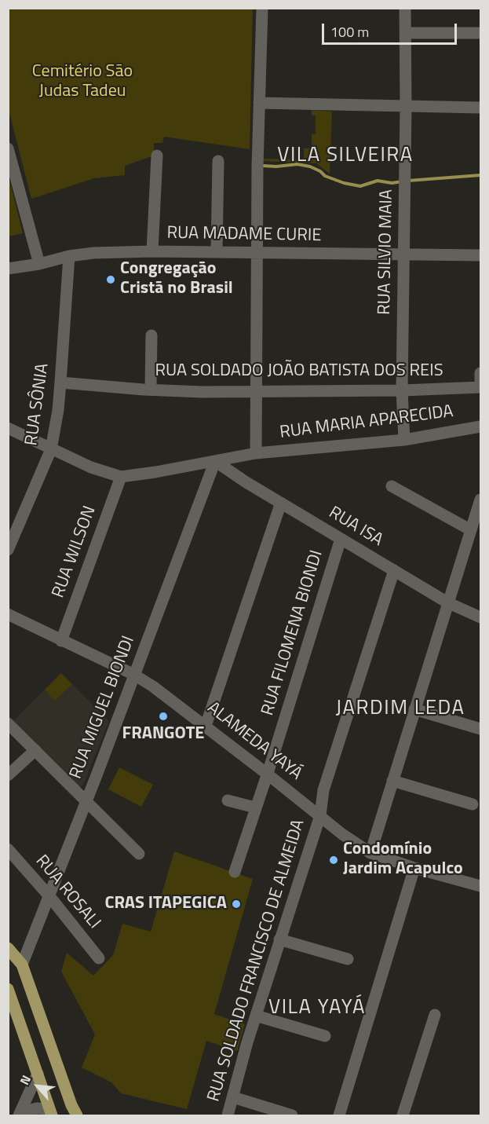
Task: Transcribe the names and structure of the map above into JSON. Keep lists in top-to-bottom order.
{
  "streets": {
    "street": [
      "RUA MADAME CURIE",
      "RUA SILVIO MAIA",
      "RUA SOLDADO JOÃO BATISTA DOS REIS",
      "RUA SÔNIA",
      "RUA MARIA APARECIDA",
      "RUA ISA",
      "RUA WILSON",
      "RUA FILOMENA BIONDI",
      "RUA MIGUEL BIONDI",
      "ALAMEDA YAYÁ",
      "RUA ROSALI",
      "RUA SOLDADO FRANCISCO DE ALMEIDA"
    ]
  },
  "crossings": [
    ["RUA MADAME CURIE", "RUA SILVIO MAIA"],
    ["RUA MADAME CURIE", "RUA SÔNIA"],
    ["RUA SILVIO MAIA", "RUA SOLDADO JOÃO BATISTA DOS REIS"],
    ["RUA SILVIO MAIA", "RUA MARIA APARECIDA"],
    ["RUA SOLDADO JOÃO BATISTA DOS REIS", "RUA SÔNIA"],
    ["RUA MARIA APARECIDA", "RUA ISA"],
    ["RUA MARIA APARECIDA", "RUA WILSON"],
    ["RUA MARIA APARECIDA", "RUA MIGUEL BIONDI"],
    ["RUA ISA", "RUA FILOMENA BIONDI"],
    ["RUA ISA", "RUA MIGUEL BIONDI"],
    ["RUA ISA", "RUA SOLDADO FRANCISCO DE ALMEIDA"],
    ["RUA WILSON", "ALAMEDA YAYÁ"],
    ["RUA FILOMENA BIONDI", "ALAMEDA YAYÁ"],
    ["RUA MIGUEL BIONDI", "ALAMEDA YAYÁ"],
    ["RUA MIGUEL BIONDI", "RUA ROSALI"],
    ["ALAMEDA YAYÁ", "RUA SOLDADO FRANCISCO DE ALMEIDA"]
  ],
  "districts": ["VILA SILVEIRA", "JARDIM LEDA", "VILA YAYÁ"],
  "parks": ["Cemitério São Judas Tadeu"],
  "places": [
    "Congregação Cristã no Brasil",
    "FRANGOTE",
    "Condomínio Jardim Acapulco",
    "CRAS ITAPEGICA"
  ],
  "scale_bar": "100 m",
  "north": "top left"
}
